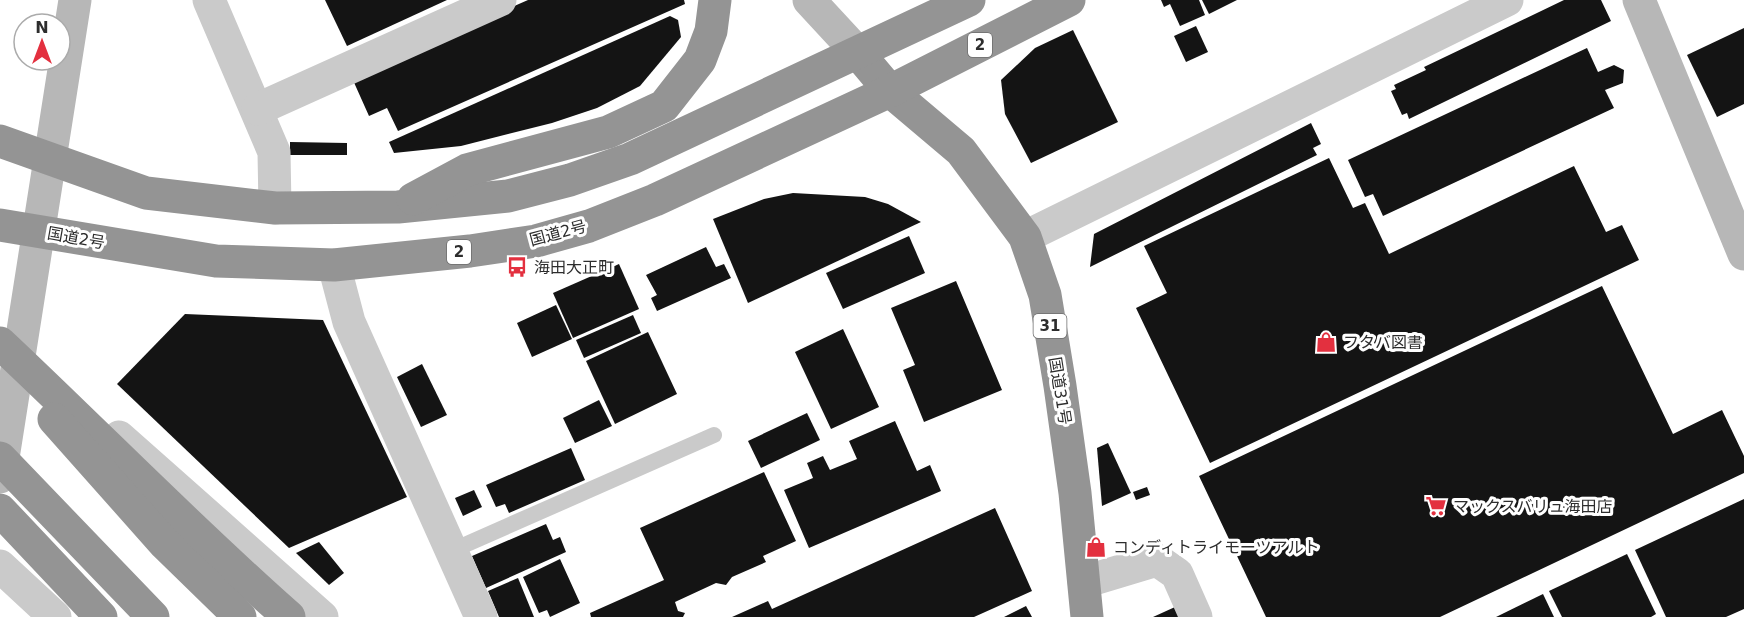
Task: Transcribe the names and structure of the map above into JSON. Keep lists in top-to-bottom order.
{
  "streets": {
    "highway": [
      "2",
      "国道2号",
      "31",
      "国道31号"
    ]
  },
  "crossings": [
    ["国道2号", "国道31号"]
  ],
  "places": {
    "bus stop": ["海田大正町"],
    "shop": ["フタバ図書", "コンディトライモーツアルト"],
    "supermarket": ["マックスバリュ海田店"]
  },
  "north": "top"
}
